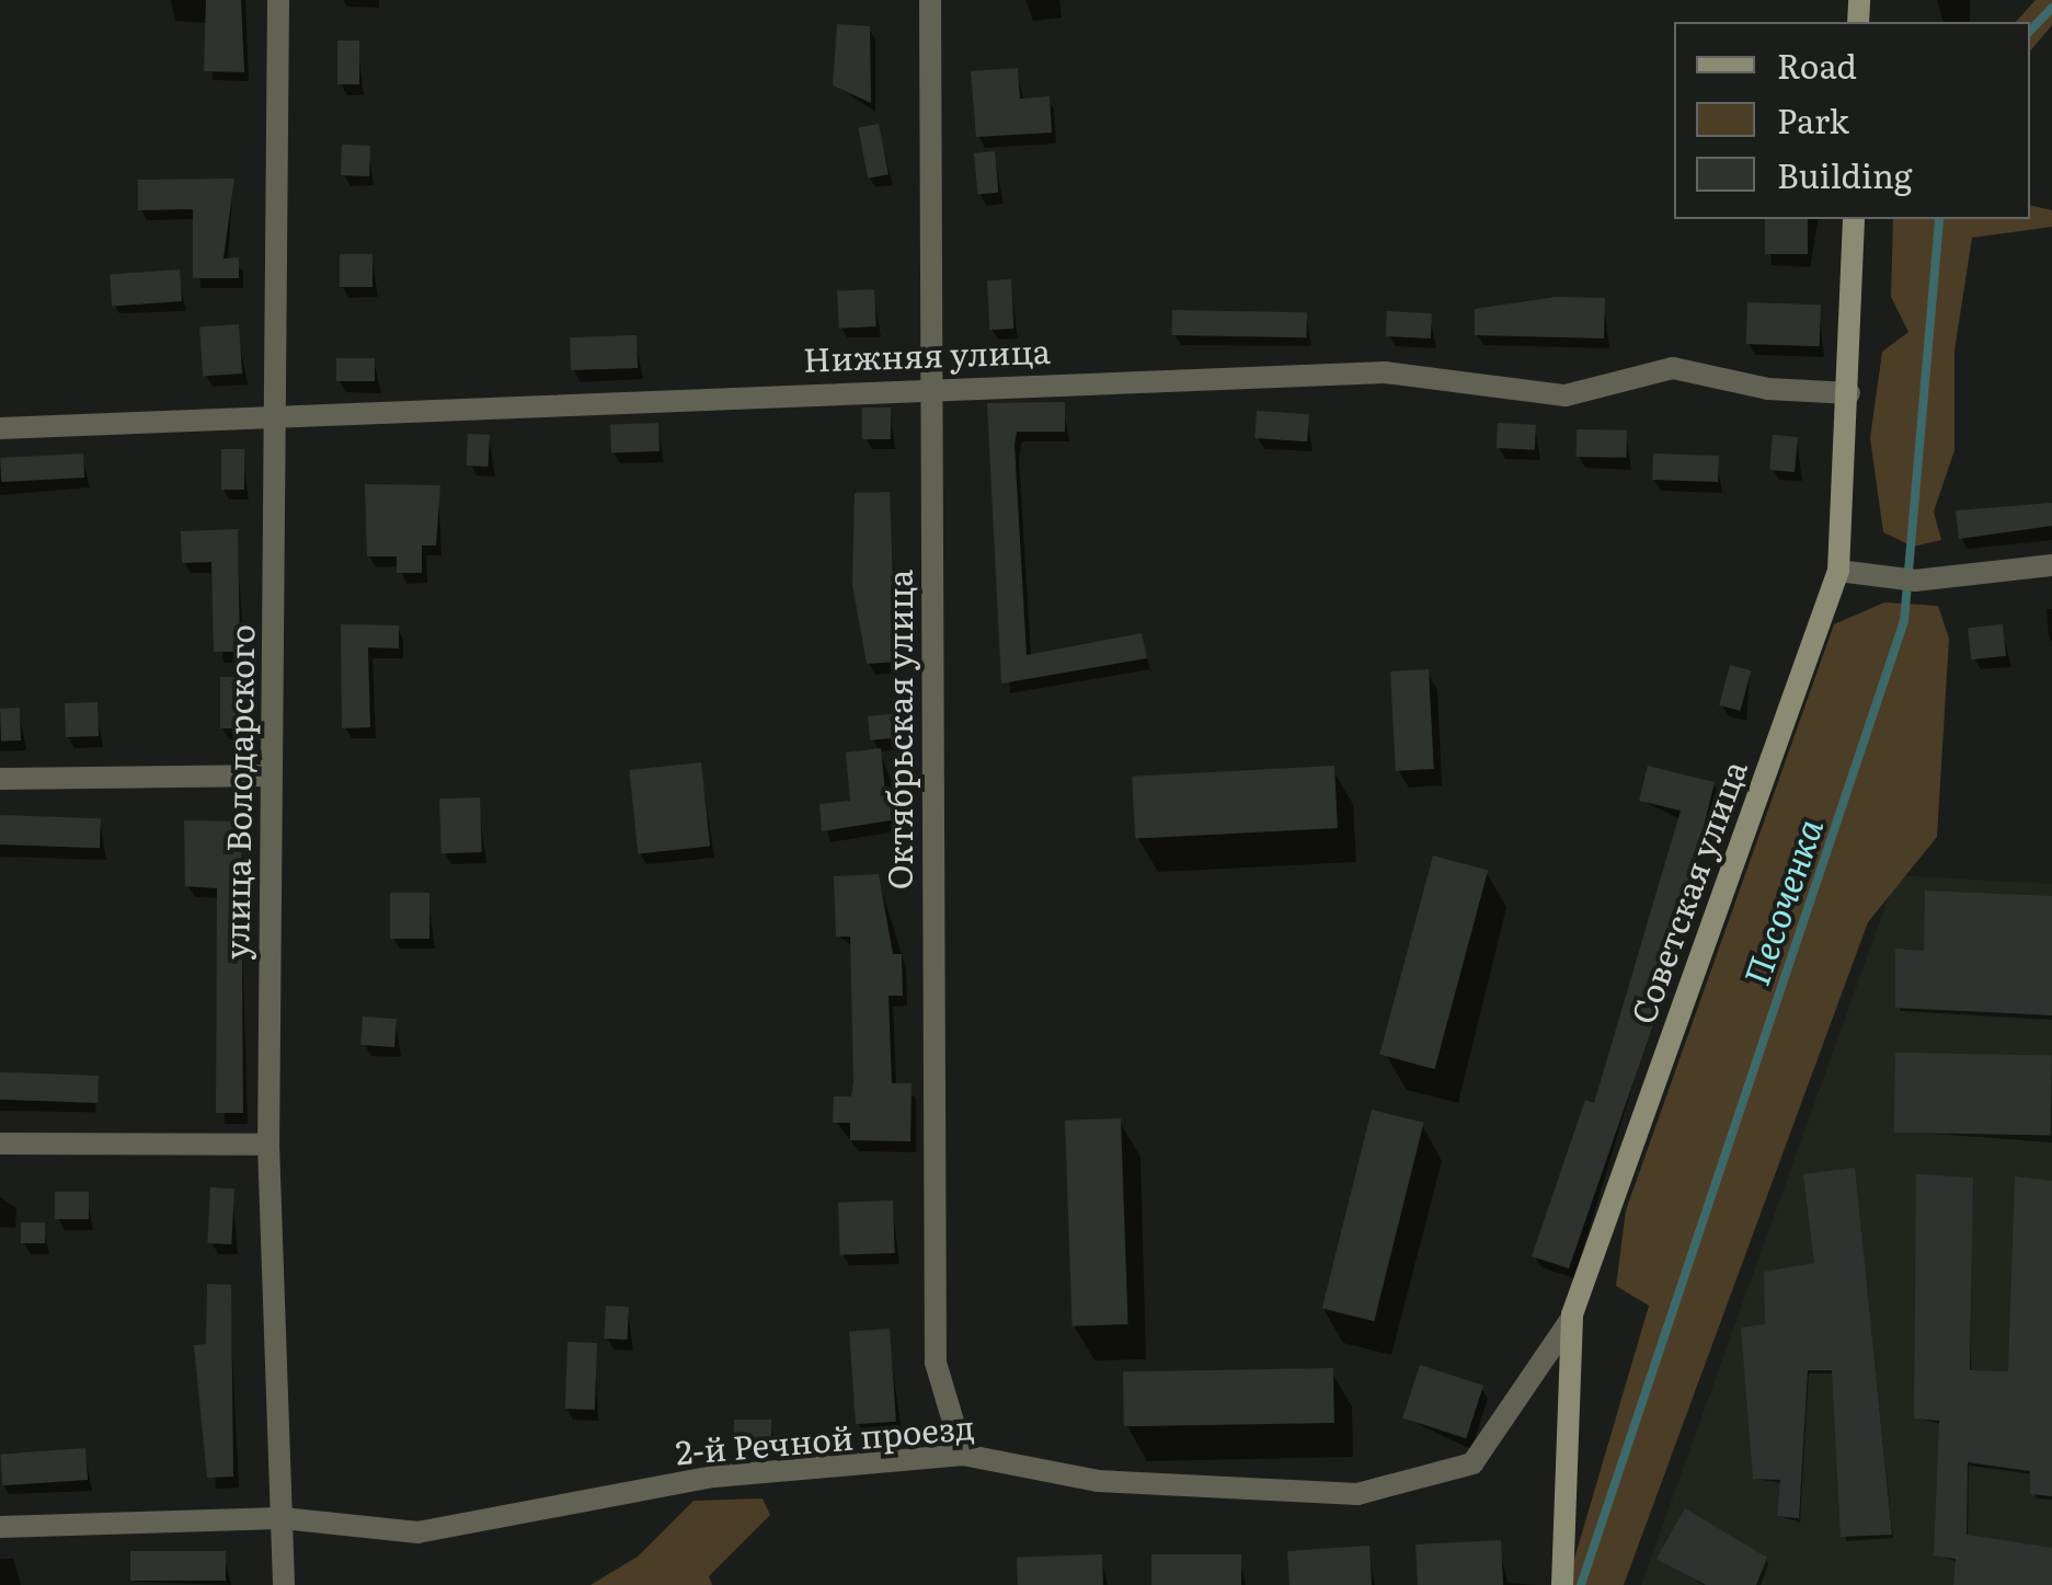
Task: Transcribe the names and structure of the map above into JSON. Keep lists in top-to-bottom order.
{
  "streets": {
    "street": [
      "Нижняя улица",
      "Октябрьская улица",
      "улица Володарского",
      "Советская улица",
      "2-й Речной проезд"
    ]
  },
  "crossings": [
    ["Нижняя улица", "Октябрьская улица"],
    ["Нижняя улица", "улица Володарского"],
    ["Нижняя улица", "Советская улица"],
    ["Октябрьская улица", "2-й Речной проезд"],
    ["улица Володарского", "2-й Речной проезд"],
    ["Советская улица", "2-й Речной проезд"]
  ],
  "water": ["Песоченка"],
  "legend": ["Road", "Park", "Building"]
}
